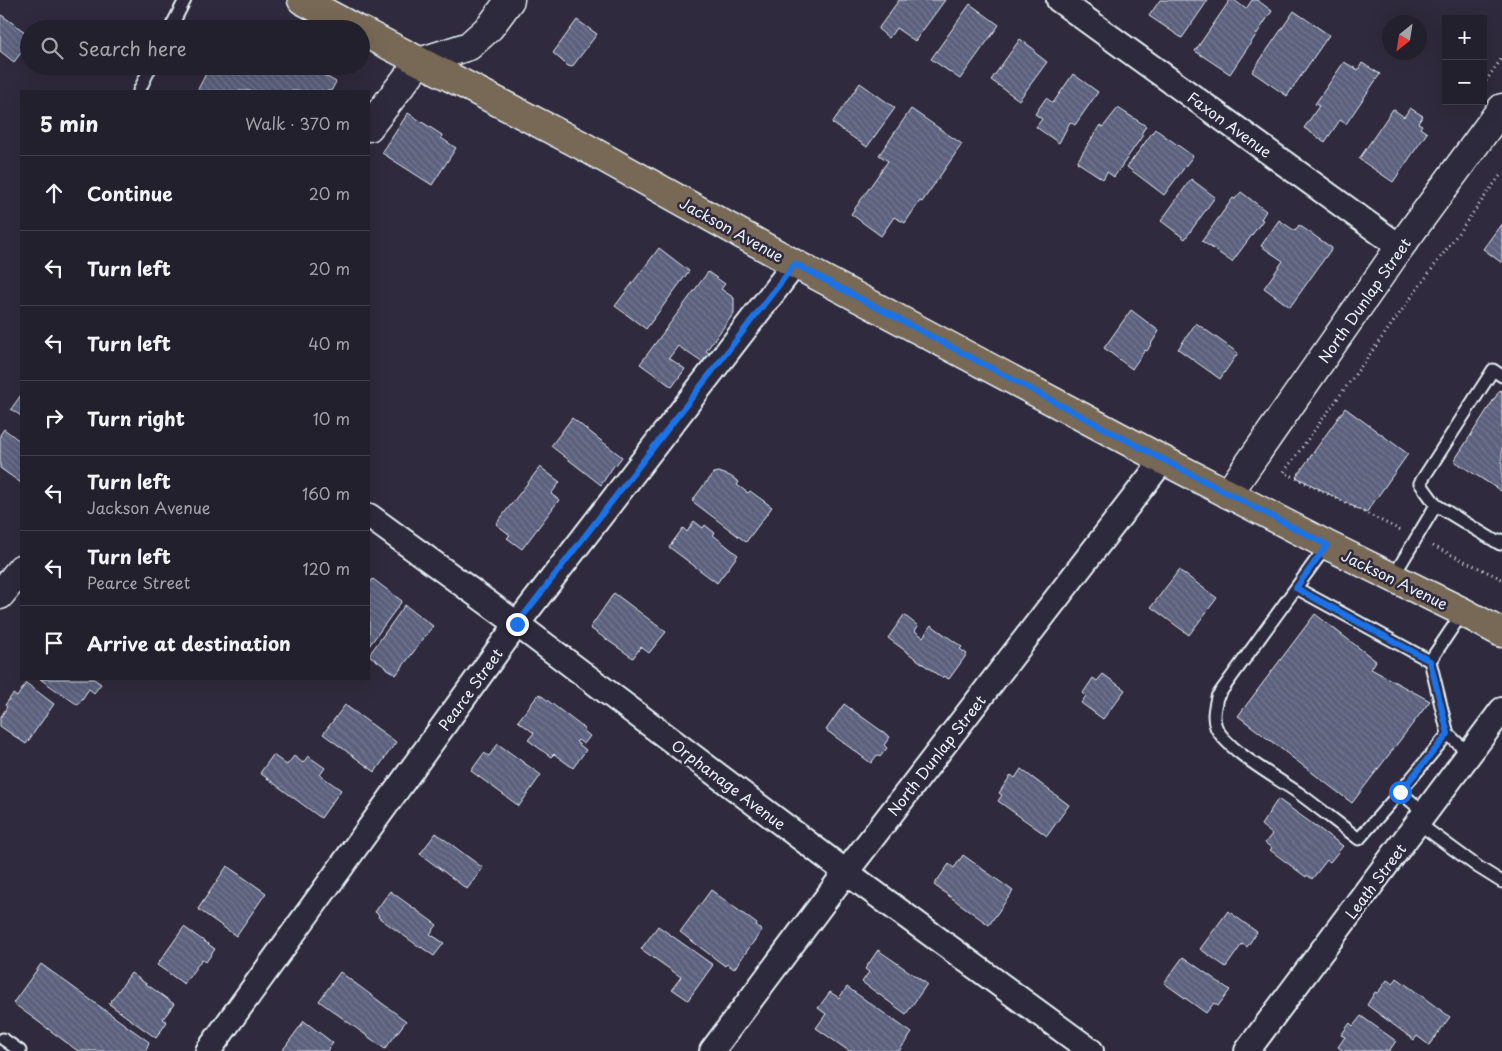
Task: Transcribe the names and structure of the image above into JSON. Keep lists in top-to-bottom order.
{
  "streets": {
    "main road": ["Jackson Avenue"],
    "street": [
      "Faxon Avenue",
      "North Dunlap Street",
      "Pearce Street",
      "Orphanage Avenue",
      "Leath Street"
    ]
  },
  "crossings": [
    ["Faxon Avenue", "North Dunlap Street"],
    ["Jackson Avenue", "North Dunlap Street"],
    ["Jackson Avenue", "Pearce Street"],
    ["North Dunlap Street", "Orphanage Avenue"],
    ["Pearce Street", "Orphanage Avenue"]
  ],
  "north": "bottom left",
  "page": {
    "map_buttons": ["+", "−"],
    "search": "Search here",
    "heading": ["5 min", "Walk · 370 m"],
    "list": [
      ["Continue", "20 m"],
      ["Turn left", "20 m"],
      ["Turn left", "40 m"],
      ["Turn right", "10 m"],
      ["Turn left", "Jackson Avenue", "160 m"],
      ["Turn left", "Pearce Street", "120 m"],
      "Arrive at destination"
    ]
  }
}
